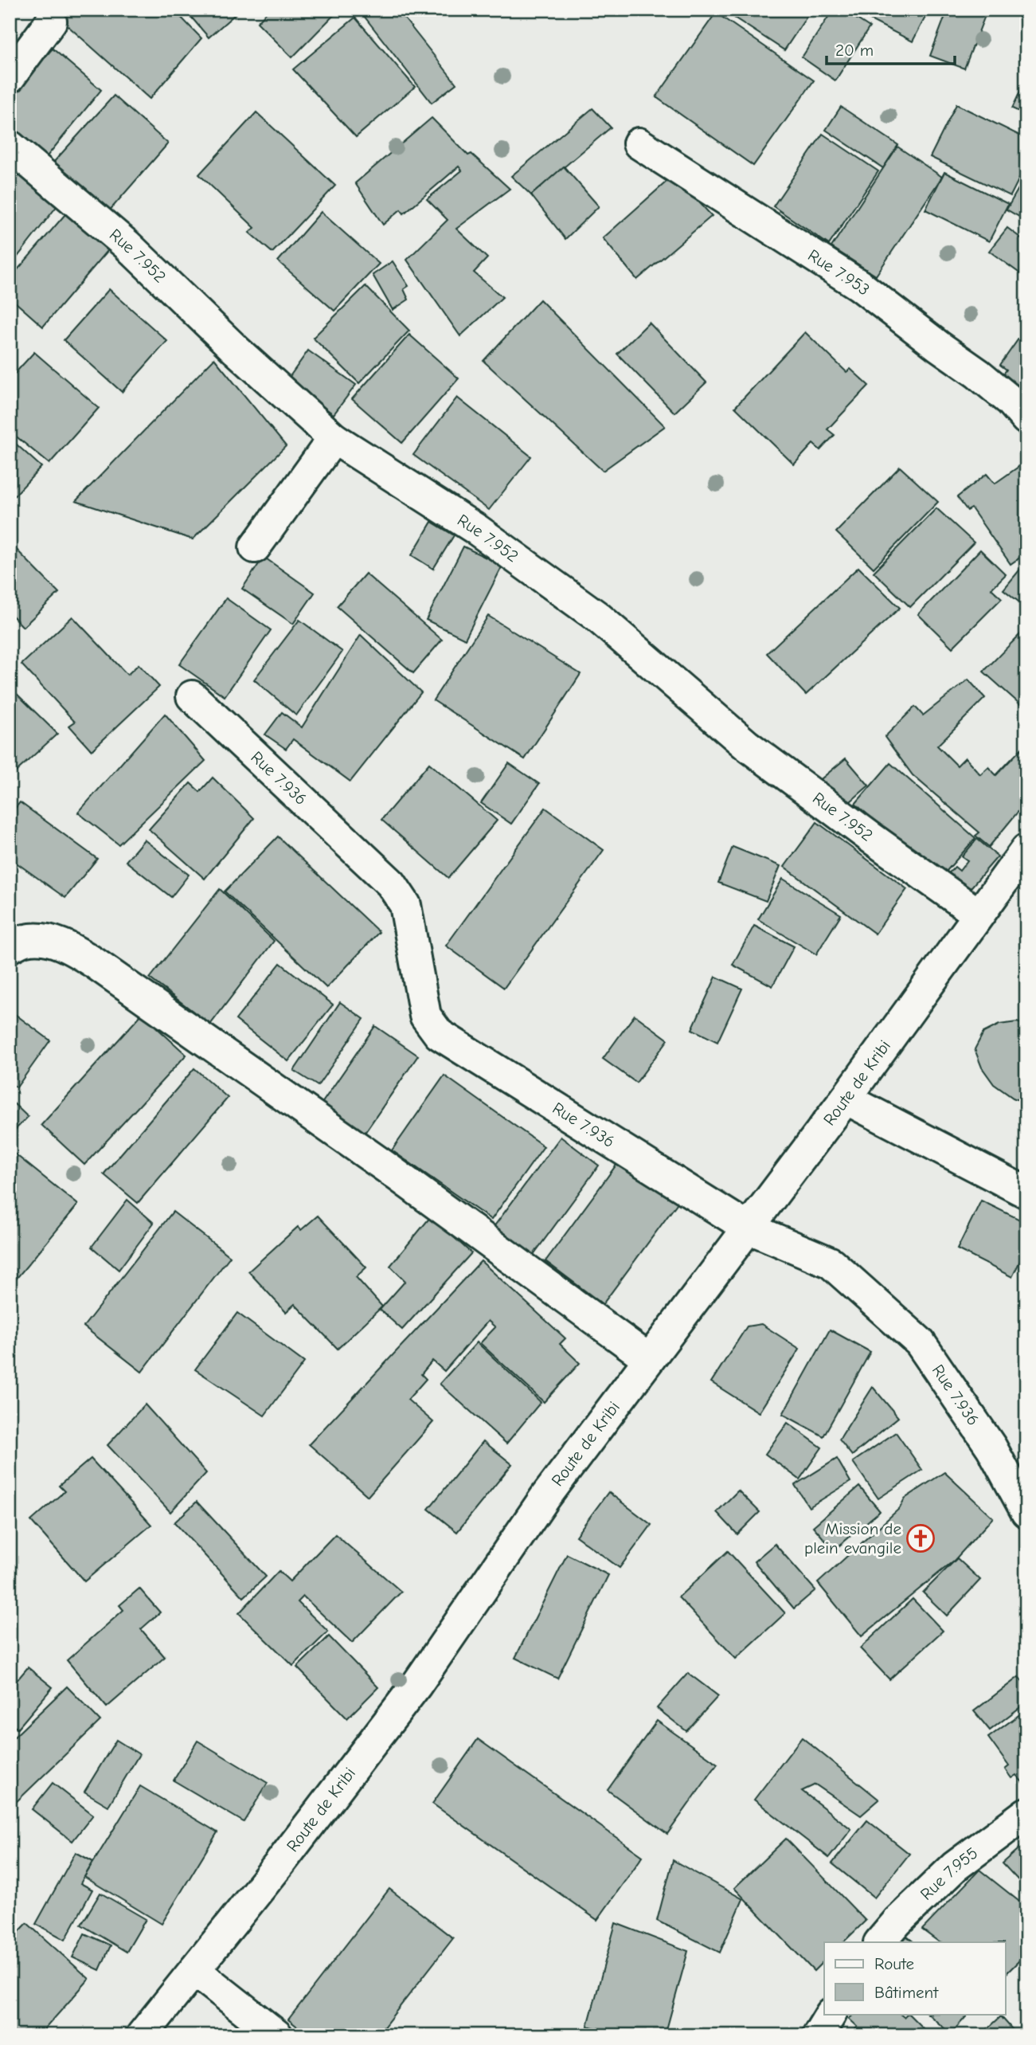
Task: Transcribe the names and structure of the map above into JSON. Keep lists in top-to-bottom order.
{
  "streets": {
    "street": [
      "Rue 7.952",
      "Rue 7.953",
      "Rue 7.936",
      "Route de Kribi",
      "Rue 7.955"
    ]
  },
  "crossings": [
    ["Rue 7.952", "Route de Kribi"],
    ["Rue 7.936", "Route de Kribi"]
  ],
  "places": {
    "church": ["Mission de plein evangile"]
  },
  "legend": ["Route", "Bâtiment"],
  "scale_bar": "20 m"
}
